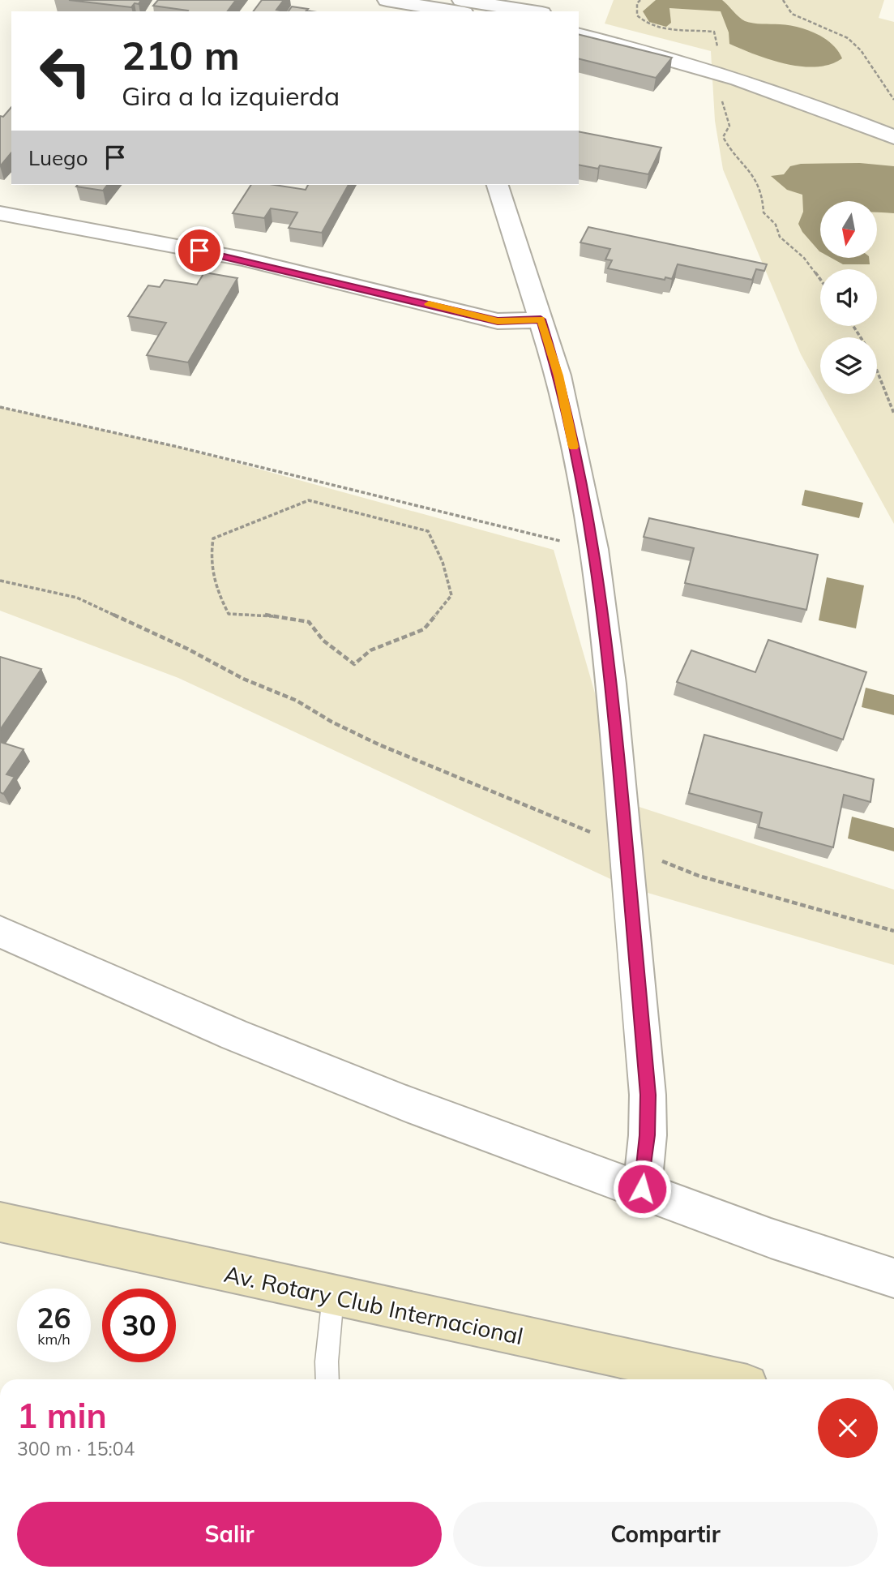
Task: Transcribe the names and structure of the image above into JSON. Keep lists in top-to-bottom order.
{
  "streets": {
    "main road": ["Av. Rotary Club Internacional"]
  },
  "north": "bottom",
  "page": {
    "turn": ["210 m", "Gira a la izquierda"],
    "then": "Luego",
    "speed": "26 km/h",
    "limit": "30",
    "heading": ["1 min", "300 m · 15:04"],
    "buttons": ["Salir", "Compartir"]
  }
}
